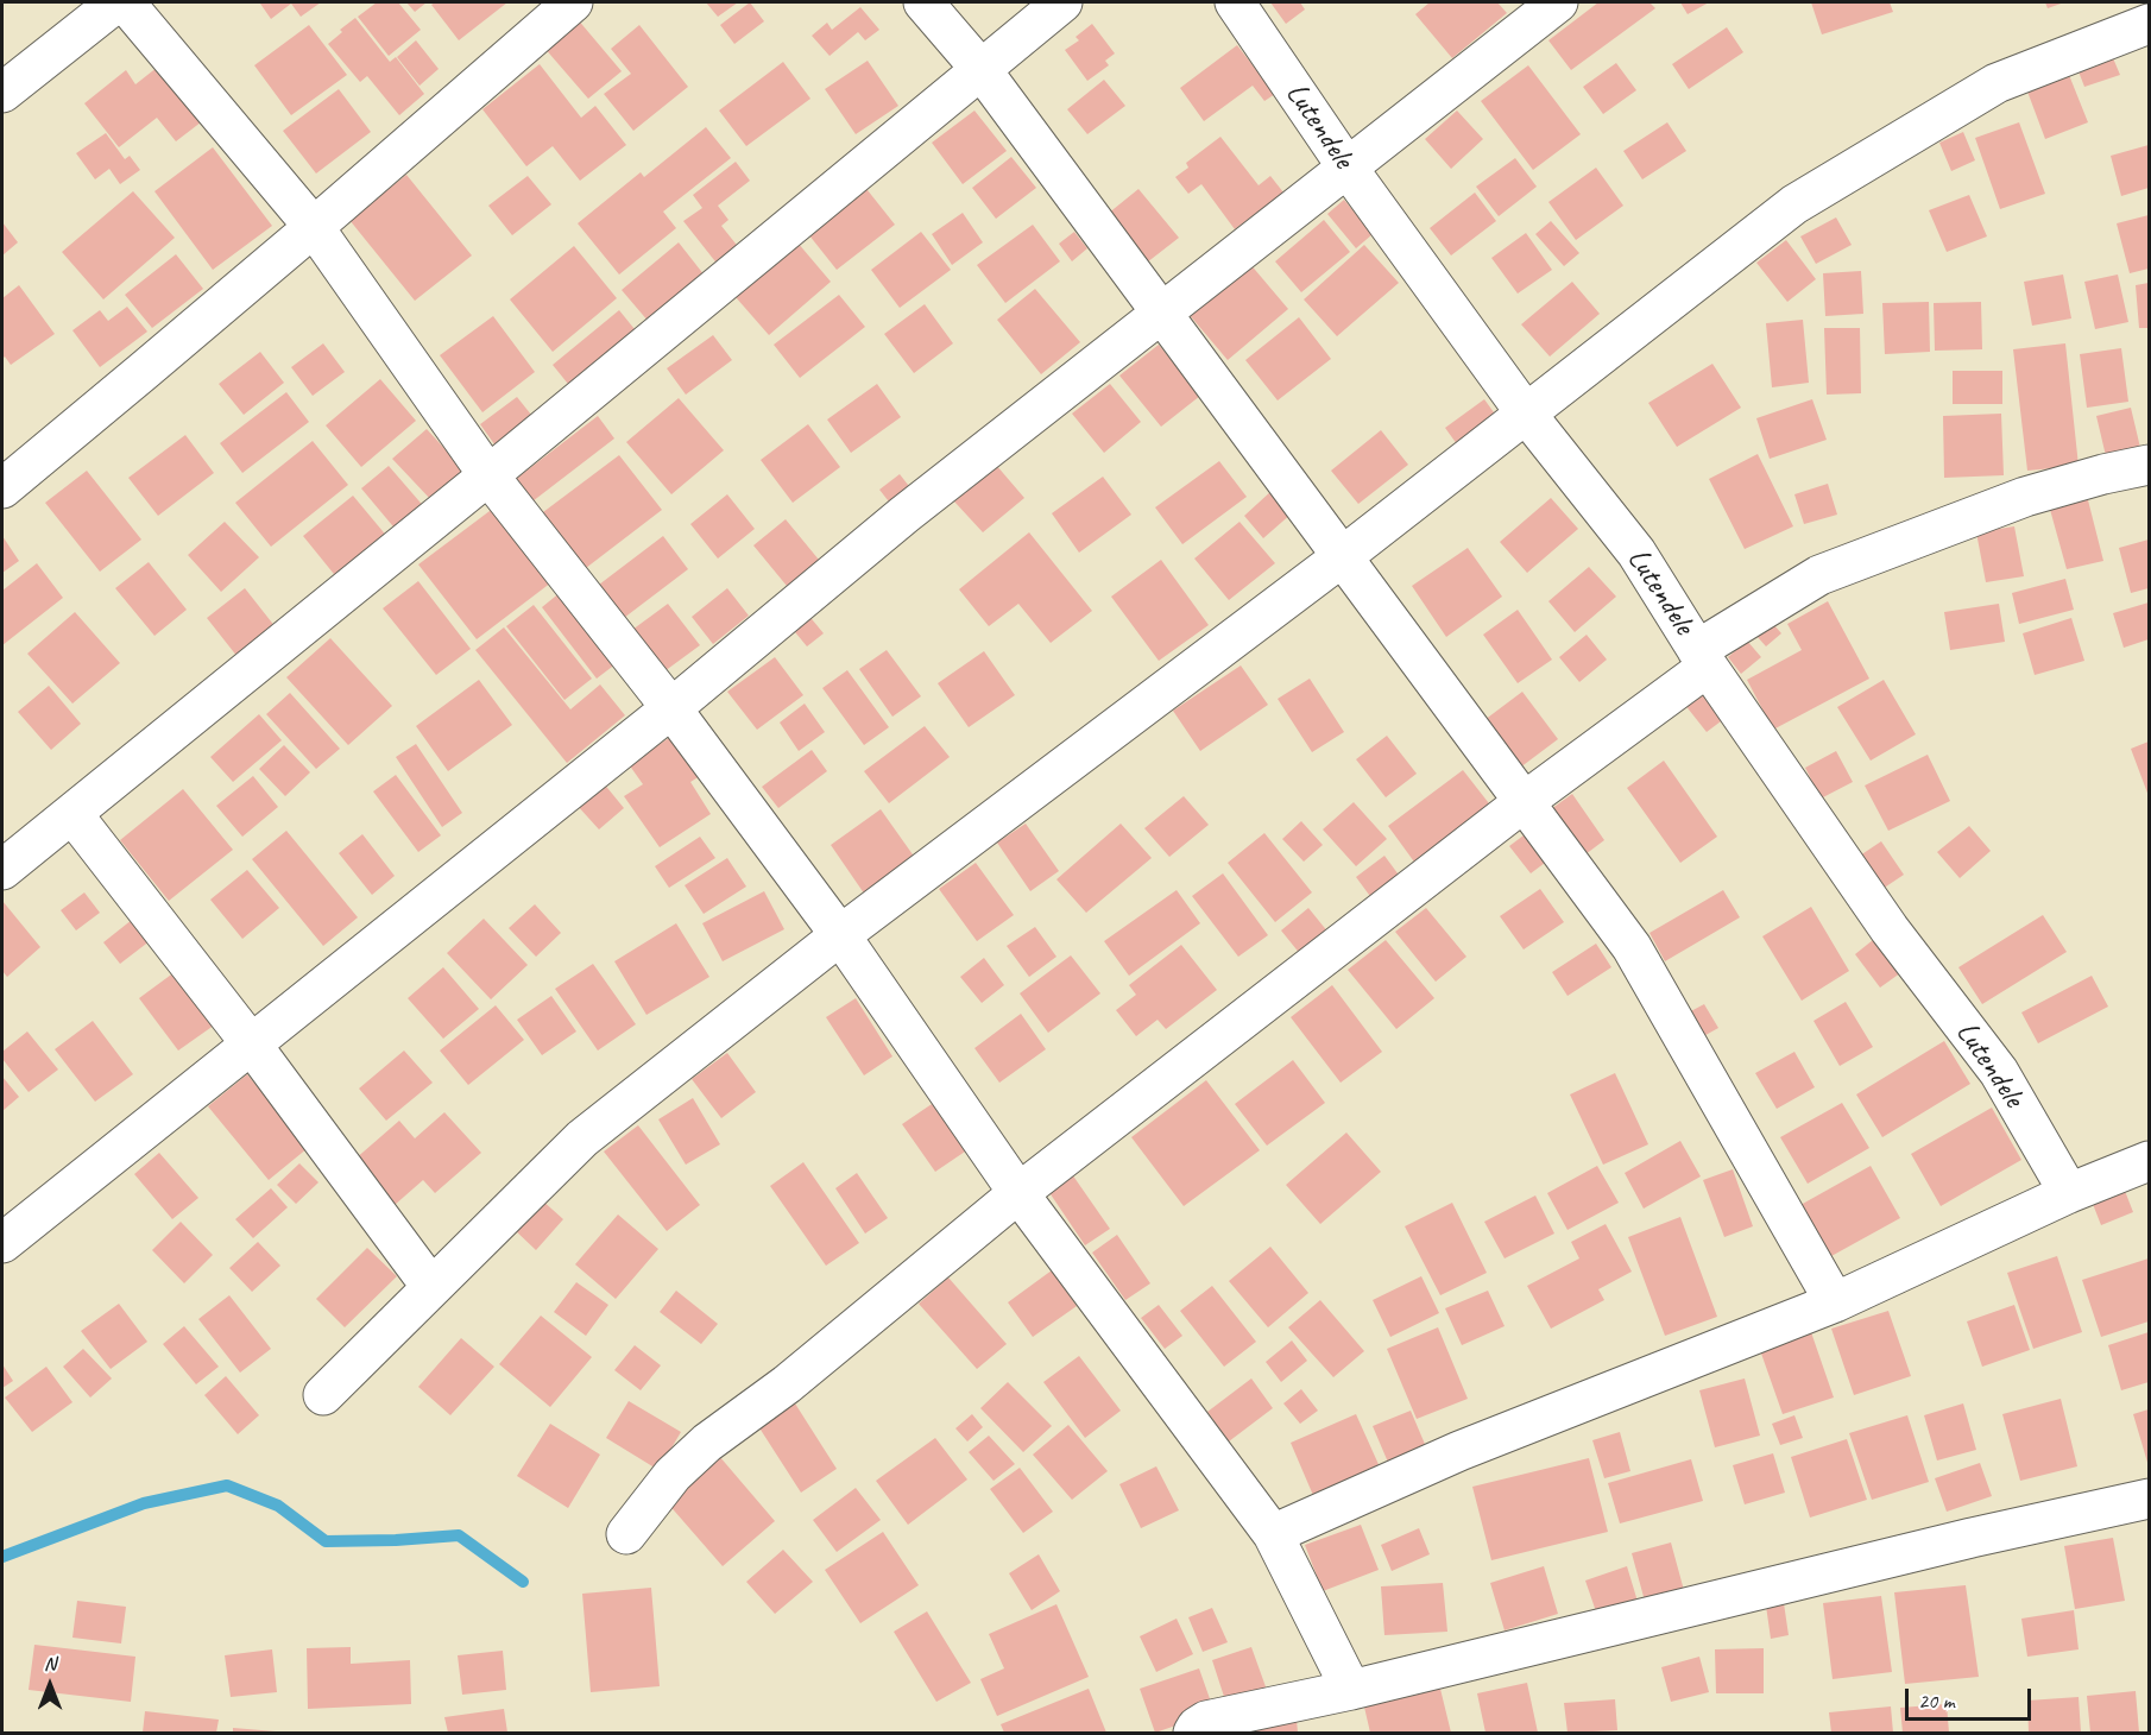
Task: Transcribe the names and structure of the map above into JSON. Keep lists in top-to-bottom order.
{
  "streets": {
    "street": ["Lutendele"]
  },
  "scale_bar": "20 m",
  "north": "top"
}
